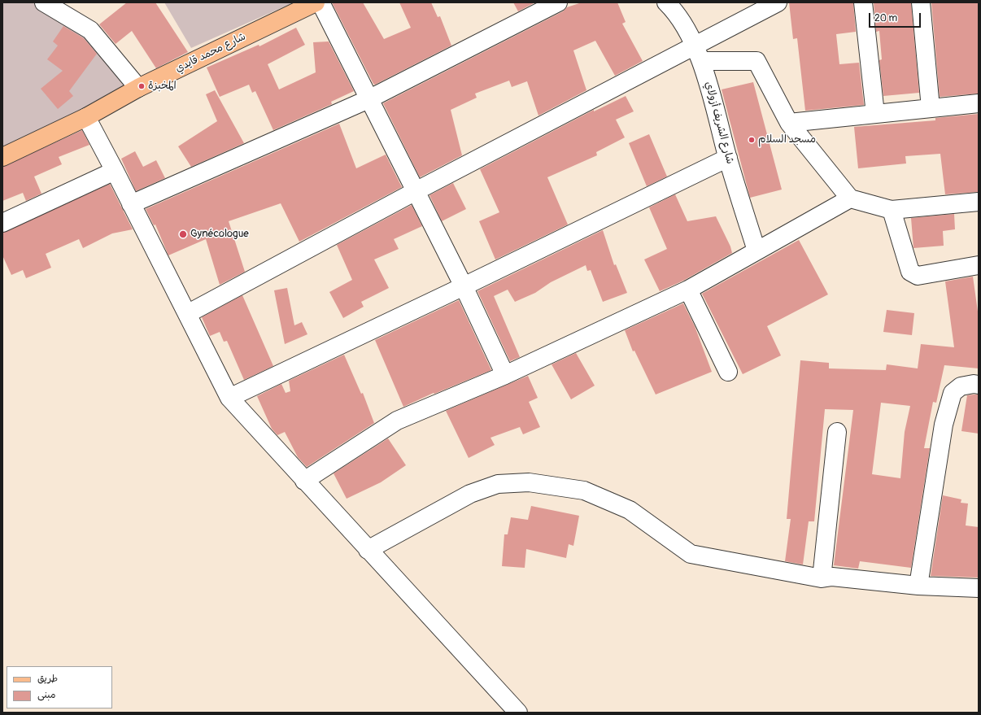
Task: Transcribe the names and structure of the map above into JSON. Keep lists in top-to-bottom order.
{
  "streets": {
    "main road": ["شارع محمد قايدي"],
    "street": ["شارع الشريف أزولاي"]
  },
  "places": ["المخبزة", "مسجد السلام", "Gynécologue"],
  "legend": ["طريق", "مبنى"],
  "scale_bar": "20 m"
}
